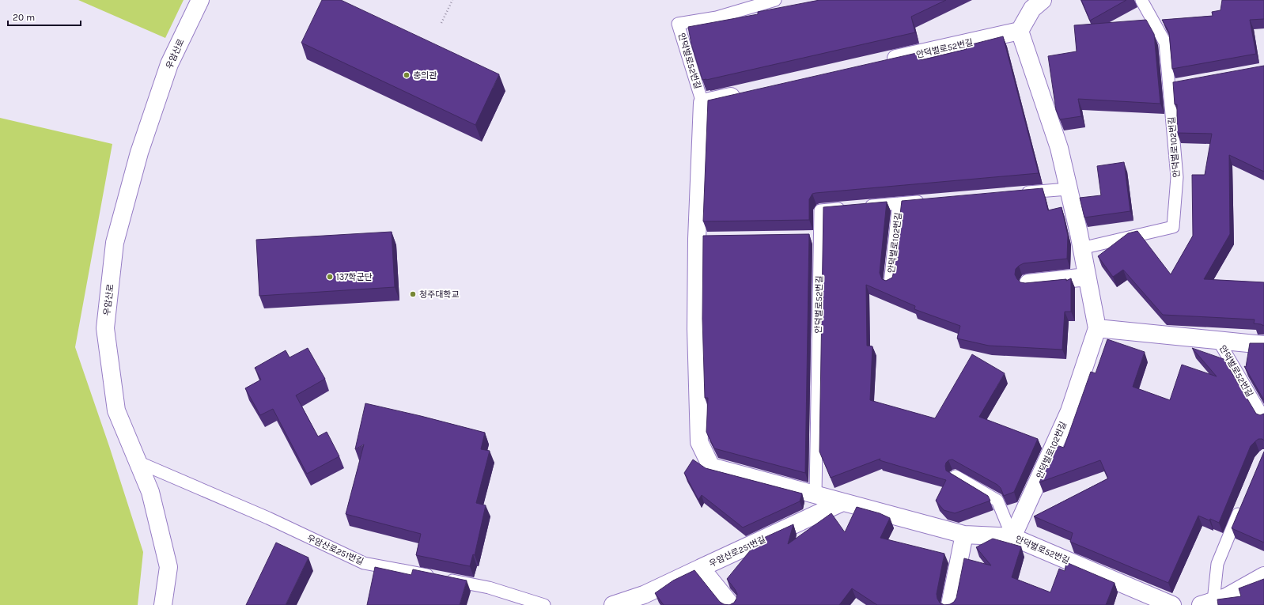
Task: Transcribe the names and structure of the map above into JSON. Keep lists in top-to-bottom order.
{
  "streets": {
    "street": [
      "안덕벌로52번길",
      "우암산로",
      "안덕벌로102번길",
      "우암산로251번길"
    ]
  },
  "crossings": [
    ["안덕벌로52번길", "안덕벌로102번길"],
    ["안덕벌로52번길", "우암산로251번길"],
    ["우암산로", "우암산로251번길"]
  ],
  "places": ["충의관", "137학군단", "청주대학교"],
  "scale_bar": "20 m"
}
